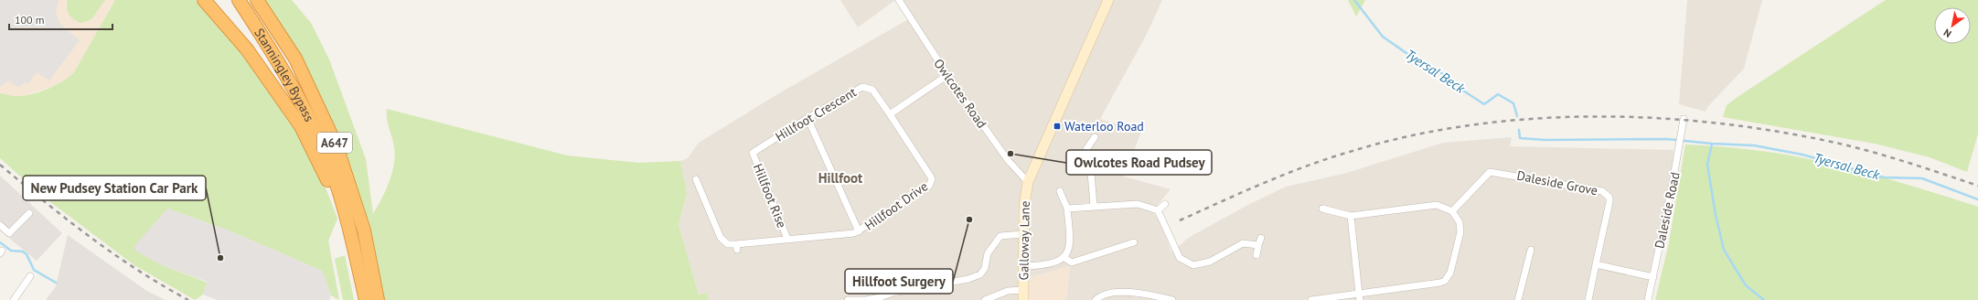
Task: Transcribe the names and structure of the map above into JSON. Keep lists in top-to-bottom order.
{
  "streets": {
    "highway": ["Stanningley Bypass", "A647"],
    "main road": ["Galloway Lane"],
    "street": [
      "Owlcotes Road",
      "Hillfoot Crescent",
      "Daleside Grove",
      "Hillfoot Rise",
      "Hillfoot Drive",
      "Daleside Road"
    ]
  },
  "crossings": [
    ["Owlcotes Road", "Galloway Lane"],
    ["Hillfoot Crescent", "Hillfoot Rise"],
    ["Hillfoot Crescent", "Hillfoot Drive"],
    ["Hillfoot Rise", "Hillfoot Drive"]
  ],
  "districts": ["Hillfoot"],
  "water": ["Tyersal Beck"],
  "places": {
    "transit": ["Waterloo Road"],
    "other": ["Owlcotes Road Pudsey", "Hillfoot Surgery", "New Pudsey Station Car Park"]
  },
  "scale_bar": "100 m",
  "north": "bottom left"
}
